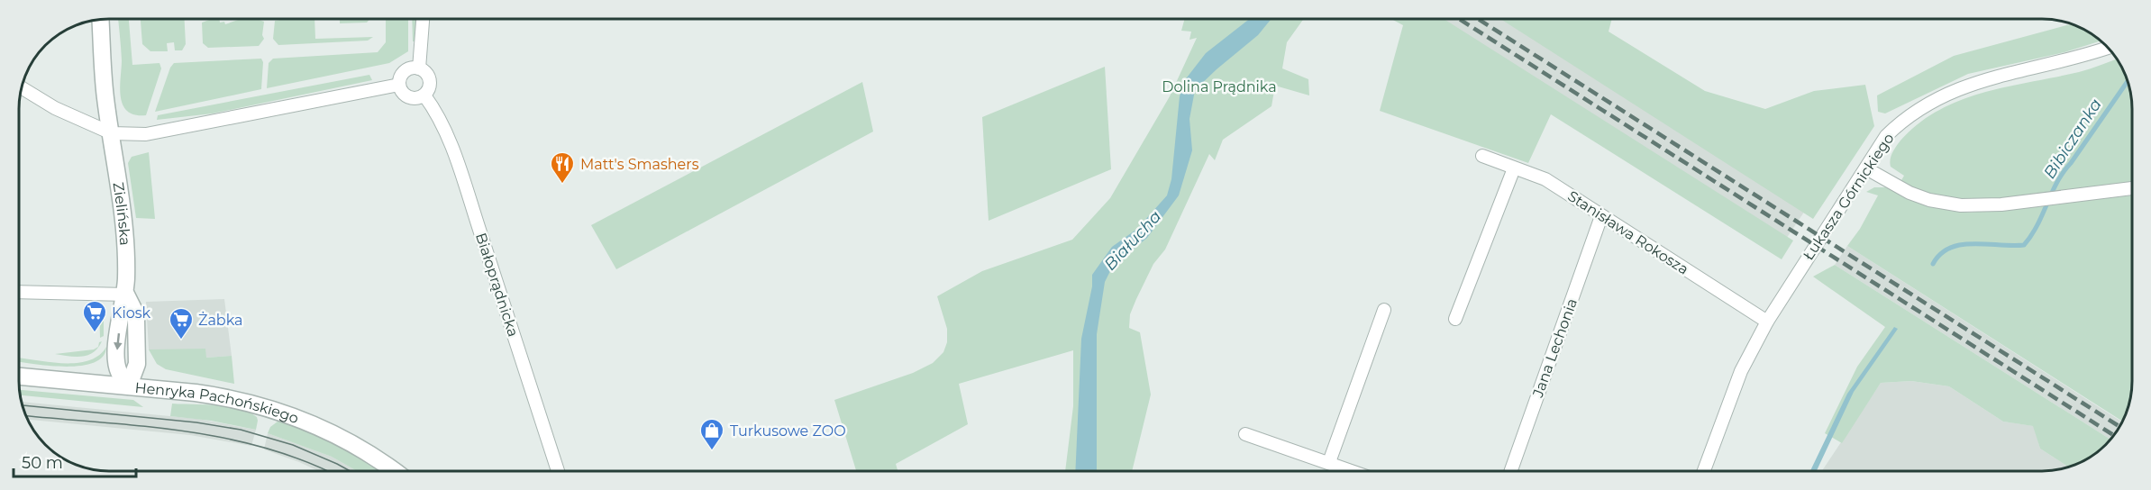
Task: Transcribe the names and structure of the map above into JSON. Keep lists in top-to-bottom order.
{
  "streets": {
    "street": [
      "Łukasza Górnickiego",
      "Zielińska",
      "Stanisława Rokosza",
      "Białoprądnicka",
      "Jana Lechonia",
      "Henryka Pachońskiego"
    ]
  },
  "crossings": [
    ["Łukasza Górnickiego", "Stanisława Rokosza"],
    ["Zielińska", "Henryka Pachońskiego"],
    ["Stanisława Rokosza", "Jana Lechonia"]
  ],
  "water": ["Bibiczanka", "Białucha"],
  "parks": ["Dolina Prądnika"],
  "places": {
    "restaurant": ["Matt's Smashers"],
    "supermarket": ["Kiosk", "Żabka"],
    "shop": ["Turkusowe ZOO"]
  },
  "scale_bar": "50 m"
}
